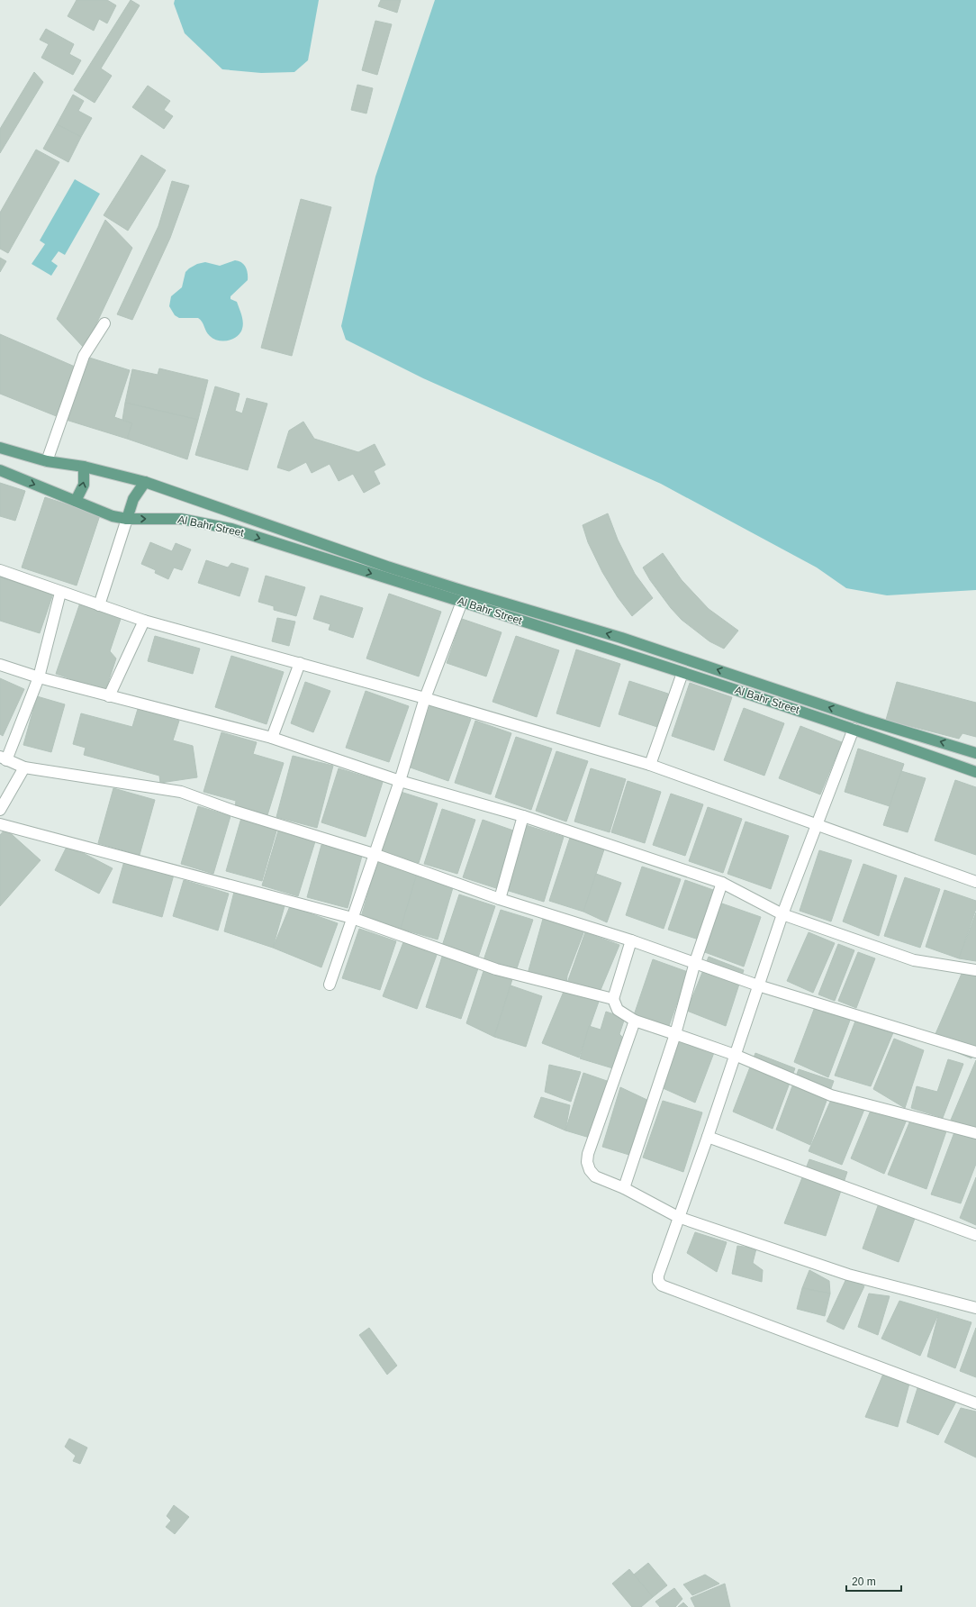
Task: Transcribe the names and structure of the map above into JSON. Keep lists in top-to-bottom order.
{
  "streets": {
    "main road": ["Al Bahr Street"]
  },
  "scale_bar": "20 m"
}
